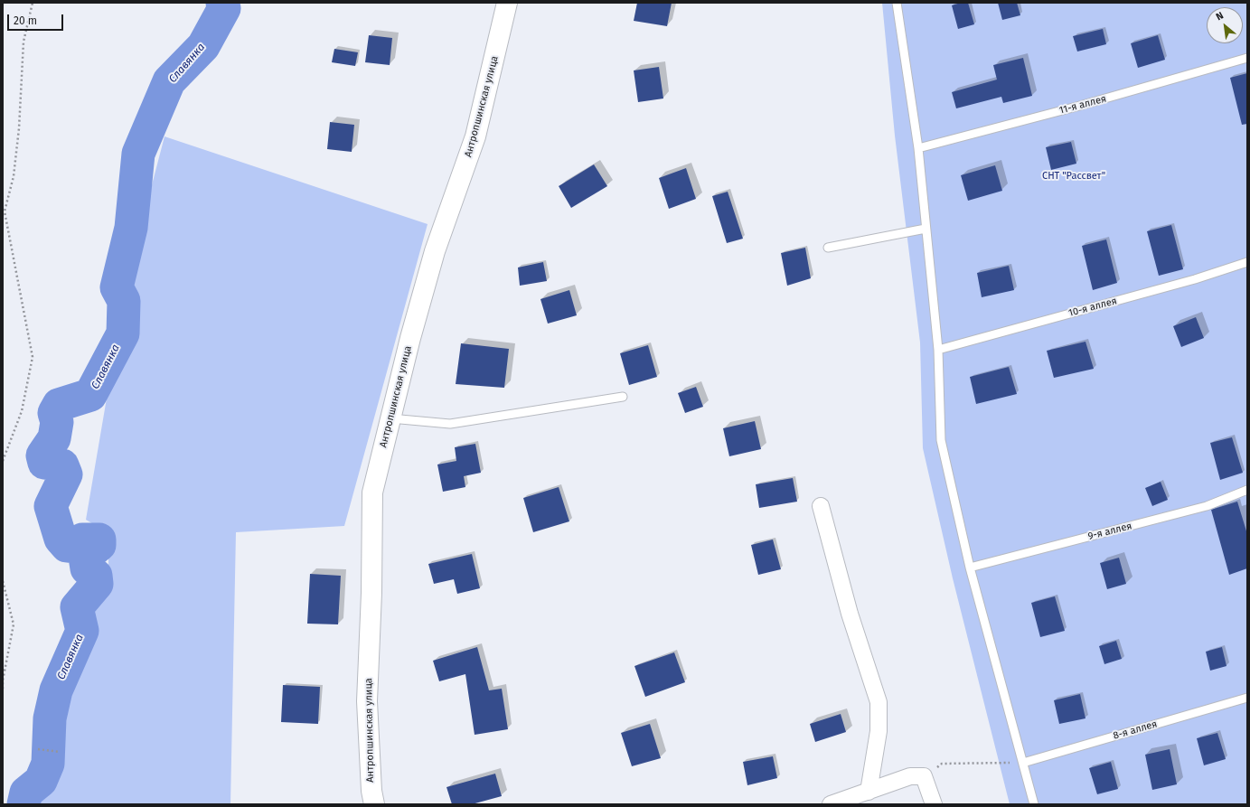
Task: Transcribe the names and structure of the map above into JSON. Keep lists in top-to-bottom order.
{
  "streets": {
    "street": ["Антропшинская улица"],
    "lane": [
      "11-я аллея",
      "10-я аллея",
      "9-я аллея",
      "8-я аллея"
    ]
  },
  "water": ["Славянка"],
  "parks": ["СНТ \"Рассвет\""],
  "scale_bar": "20 m",
  "north": "top left"
}
